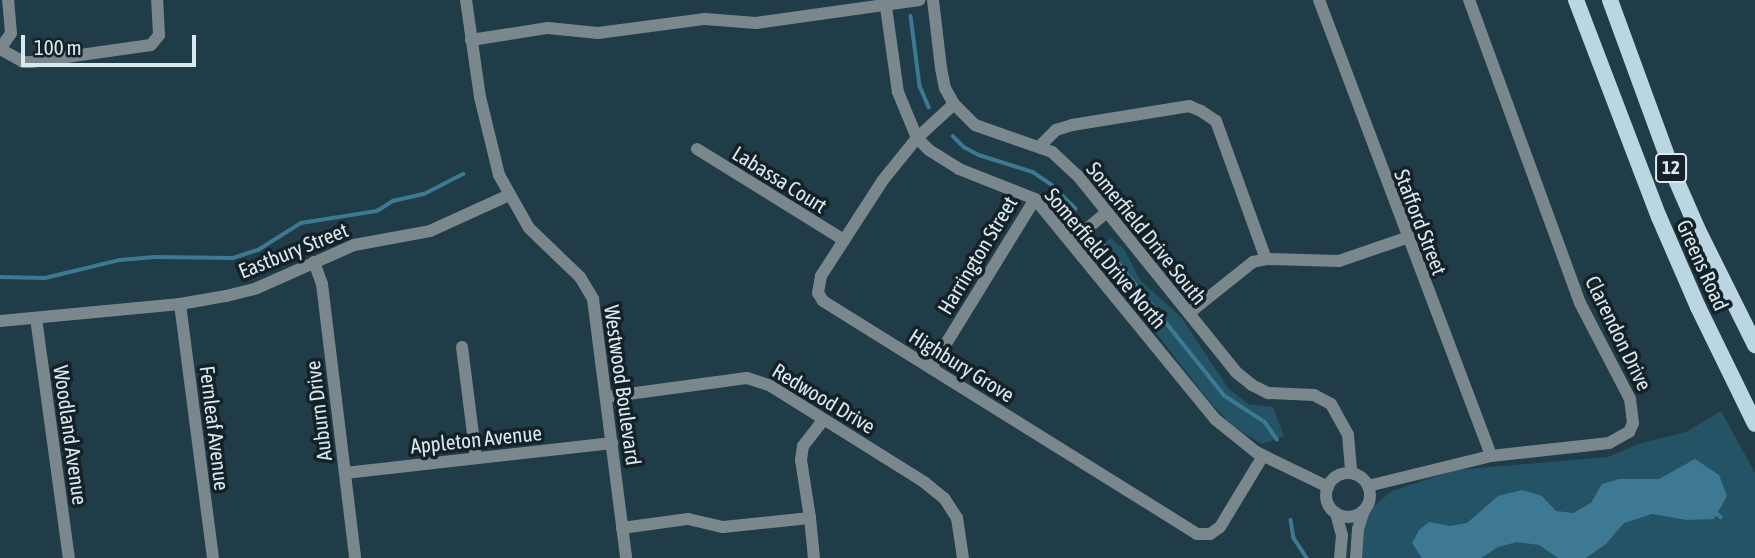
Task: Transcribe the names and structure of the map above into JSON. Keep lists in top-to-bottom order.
{
  "streets": {
    "main road": ["12", "Greens Road"],
    "street": [
      "Labassa Court",
      "Stafford Street",
      "Somerfield Drive South",
      "Eastbury Street",
      "Harrington Street",
      "Somerfield Drive North",
      "Clarendon Drive",
      "Highbury Grove",
      "Westwood Boulevard",
      "Redwood Drive",
      "Auburn Drive",
      "Fernleaf Avenue",
      "Woodland Avenue",
      "Appleton Avenue"
    ]
  },
  "crossings": [
    ["Labassa Court", "Highbury Grove"],
    ["Stafford Street", "Clarendon Drive"],
    ["Somerfield Drive South", "Somerfield Drive North"],
    ["Somerfield Drive South", "Clarendon Drive"],
    ["Somerfield Drive South", "Highbury Grove"],
    ["Eastbury Street", "Westwood Boulevard"],
    ["Eastbury Street", "Auburn Drive"],
    ["Eastbury Street", "Fernleaf Avenue"],
    ["Eastbury Street", "Woodland Avenue"],
    ["Harrington Street", "Somerfield Drive North"],
    ["Harrington Street", "Highbury Grove"],
    ["Somerfield Drive North", "Clarendon Drive"],
    ["Somerfield Drive North", "Highbury Grove"],
    ["Westwood Boulevard", "Redwood Drive"],
    ["Westwood Boulevard", "Appleton Avenue"],
    ["Auburn Drive", "Appleton Avenue"]
  ],
  "scale_bar": "100 m"
}
